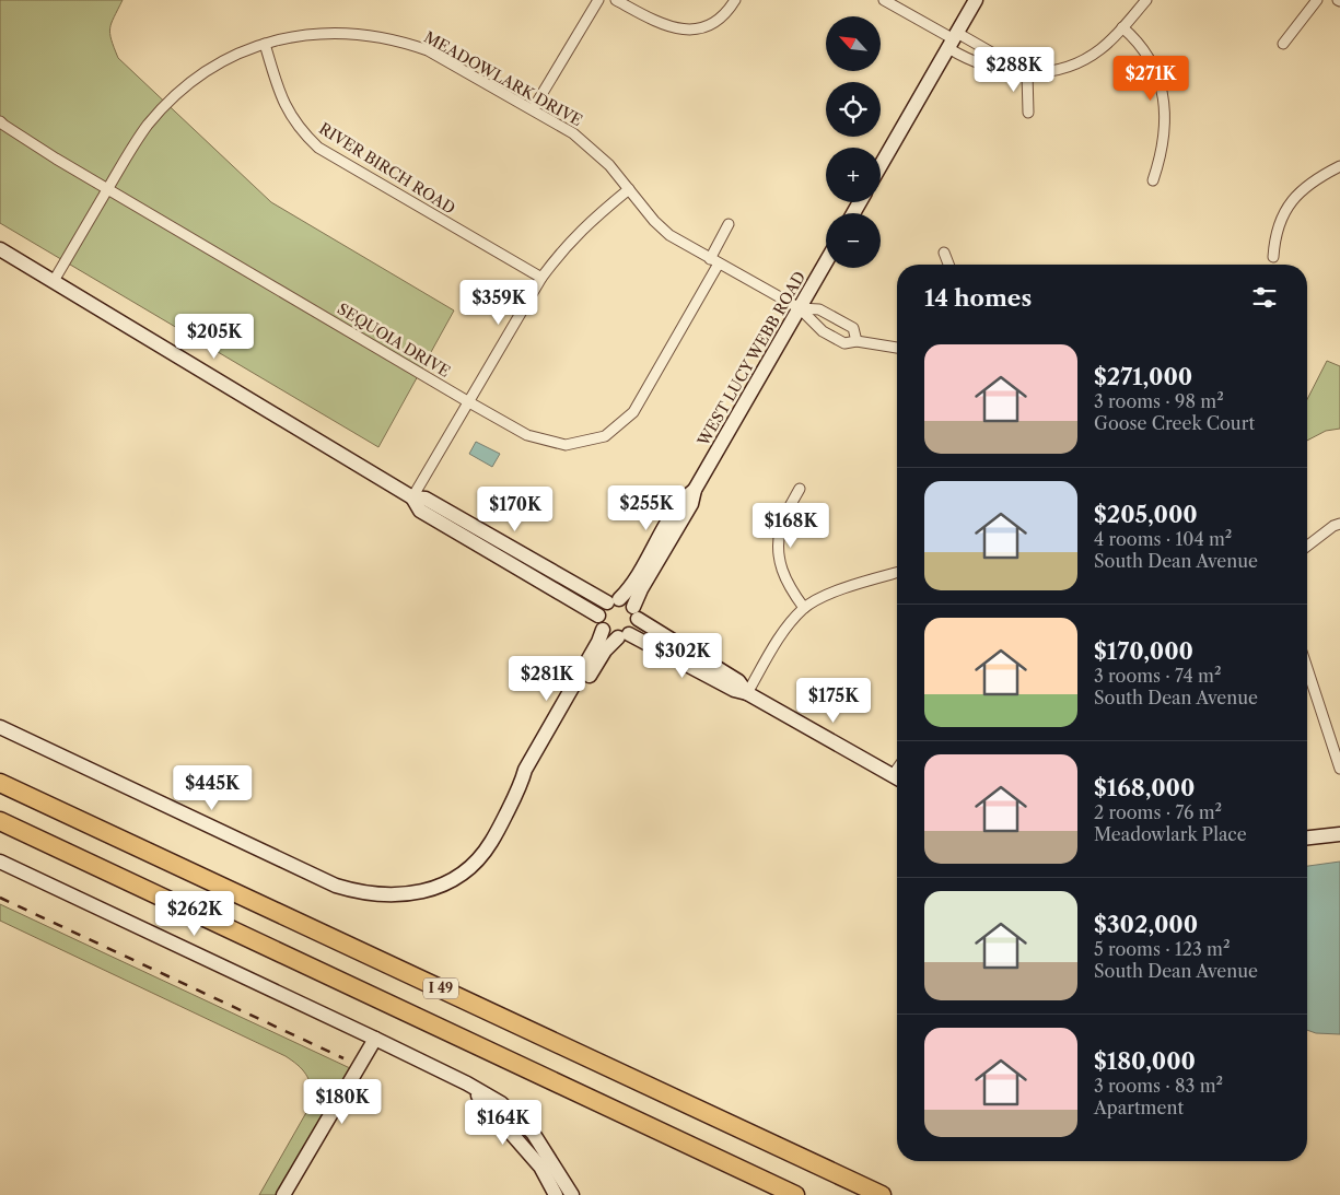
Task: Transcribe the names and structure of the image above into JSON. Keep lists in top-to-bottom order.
{
  "streets": {
    "highway": ["I 49"],
    "street": [
      "MEADOWLARK DRIVE",
      "RIVER BIRCH ROAD",
      "SEQUOIA DRIVE",
      "WEST LUCY WEBB ROAD"
    ]
  },
  "crossings": [
    ["MEADOWLARK DRIVE", "RIVER BIRCH ROAD"],
    ["MEADOWLARK DRIVE", "SEQUOIA DRIVE"],
    ["MEADOWLARK DRIVE", "WEST LUCY WEBB ROAD"]
  ],
  "north": "top left",
  "page": {
    "map_buttons": ["+", "−"],
    "price": [
      "$288K",
      "$271K",
      "$359K",
      "$205K",
      "$255K",
      "$170K",
      "$168K",
      "$302K",
      "$281K",
      "$175K",
      "$445K",
      "$262K",
      "$180K",
      "$164K"
    ],
    "heading": "14 homes",
    "list": [
      {
        "name": "$271,000",
        "note": "3 rooms · 98 m² · Goose Creek Court"
      },
      {
        "name": "$205,000",
        "note": "4 rooms · 104 m² · South Dean Avenue"
      },
      {
        "name": "$170,000",
        "note": "3 rooms · 74 m² · South Dean Avenue"
      },
      {
        "name": "$168,000",
        "note": "2 rooms · 76 m² · Meadowlark Place"
      },
      {
        "name": "$302,000",
        "note": "5 rooms · 123 m² · South Dean Avenue"
      },
      {
        "name": "$180,000",
        "note": "3 rooms · 83 m² · Apartment"
      }
    ]
  }
}
